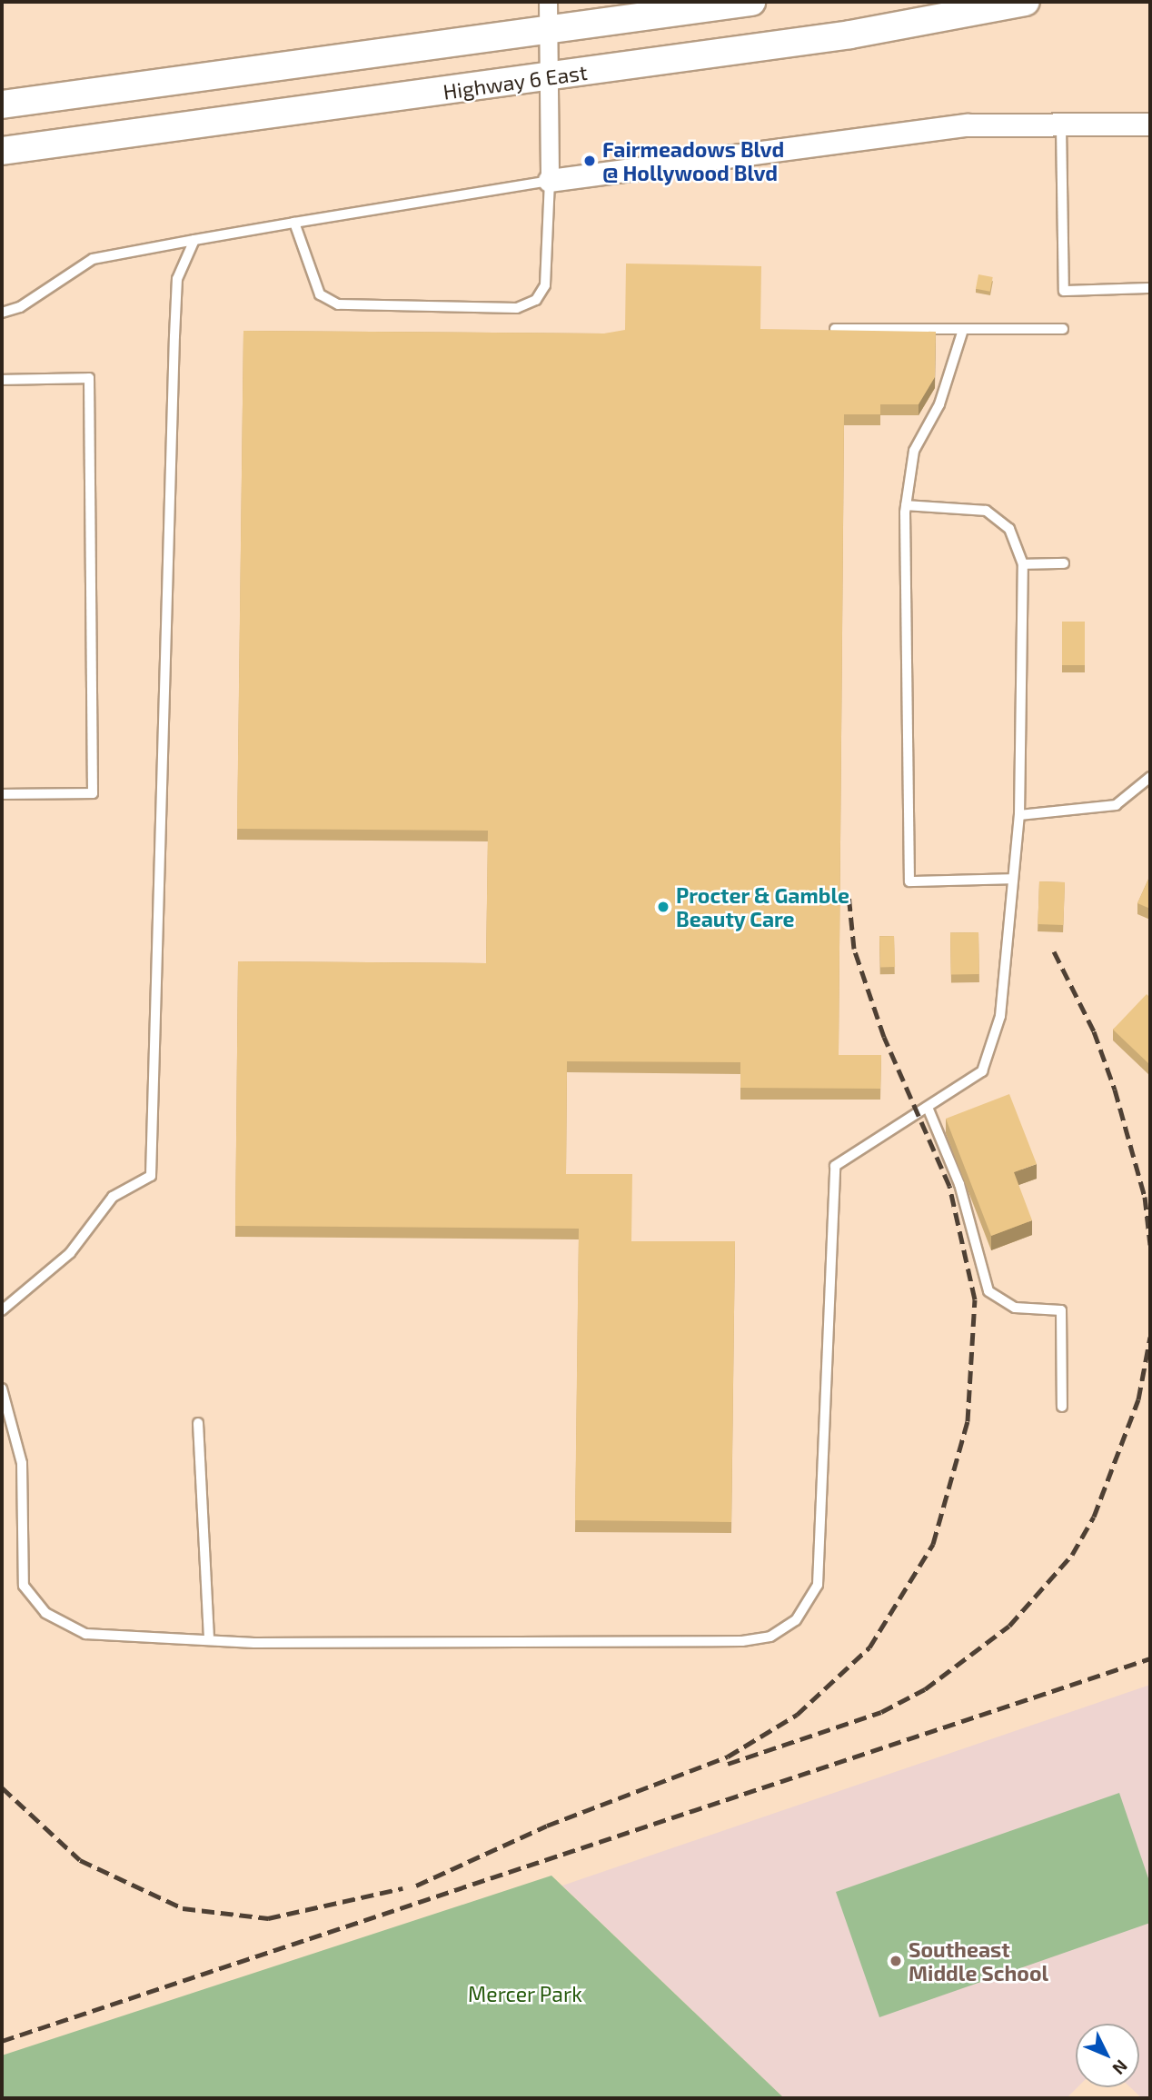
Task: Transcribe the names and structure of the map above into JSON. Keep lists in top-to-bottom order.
{
  "streets": {
    "main road": ["Highway 6 East"]
  },
  "parks": ["Mercer Park"],
  "places": ["Fairmeadows Blvd @ Hollywood Blvd", "Procter & Gamble Beauty Care", "Southeast Middle School"],
  "north": "bottom right"
}
